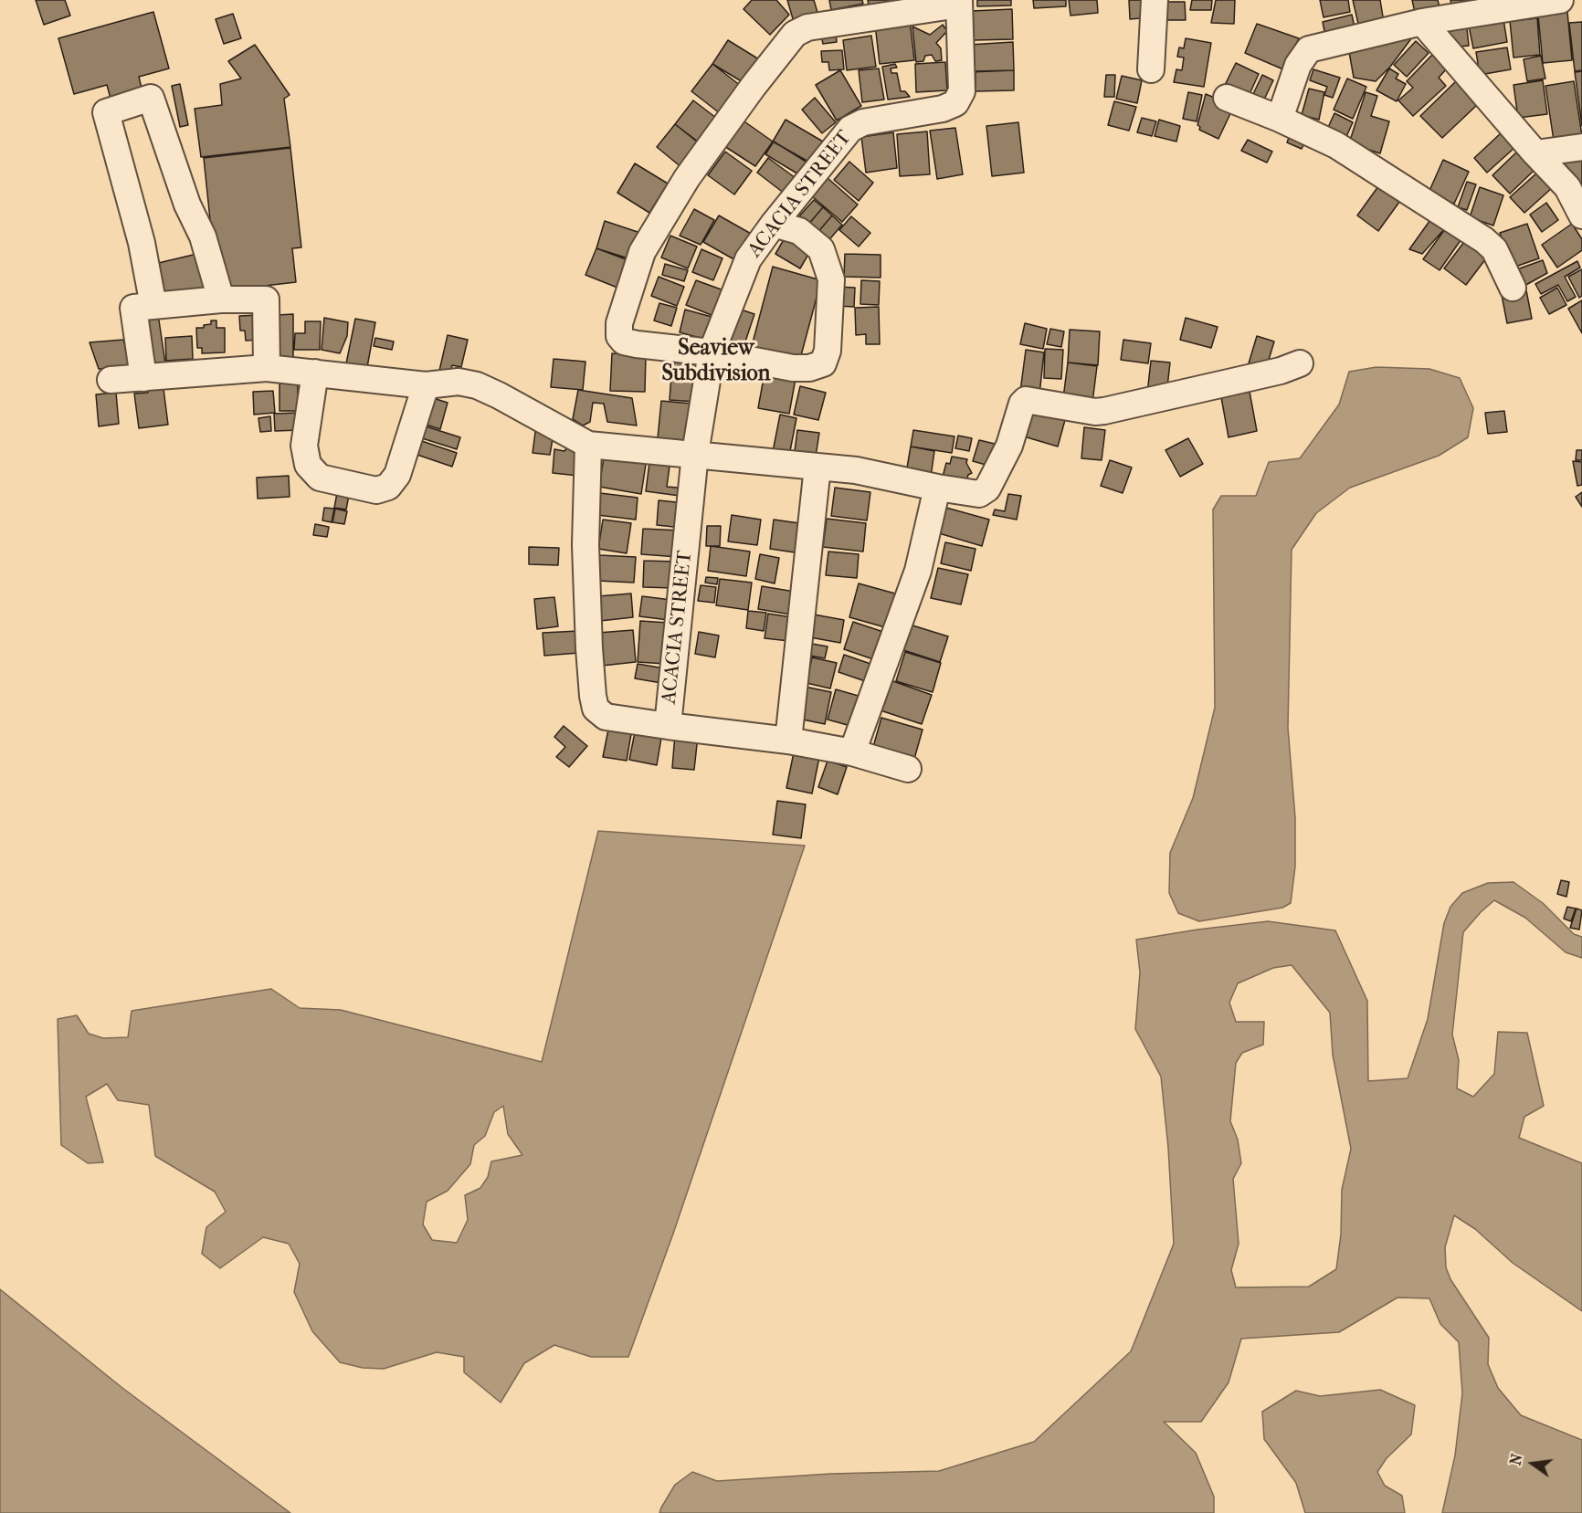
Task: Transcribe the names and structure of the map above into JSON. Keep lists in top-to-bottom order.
{
  "streets": {
    "street": ["ACACIA STREET"]
  },
  "districts": ["Seaview Subdivision"],
  "north": "left"
}
